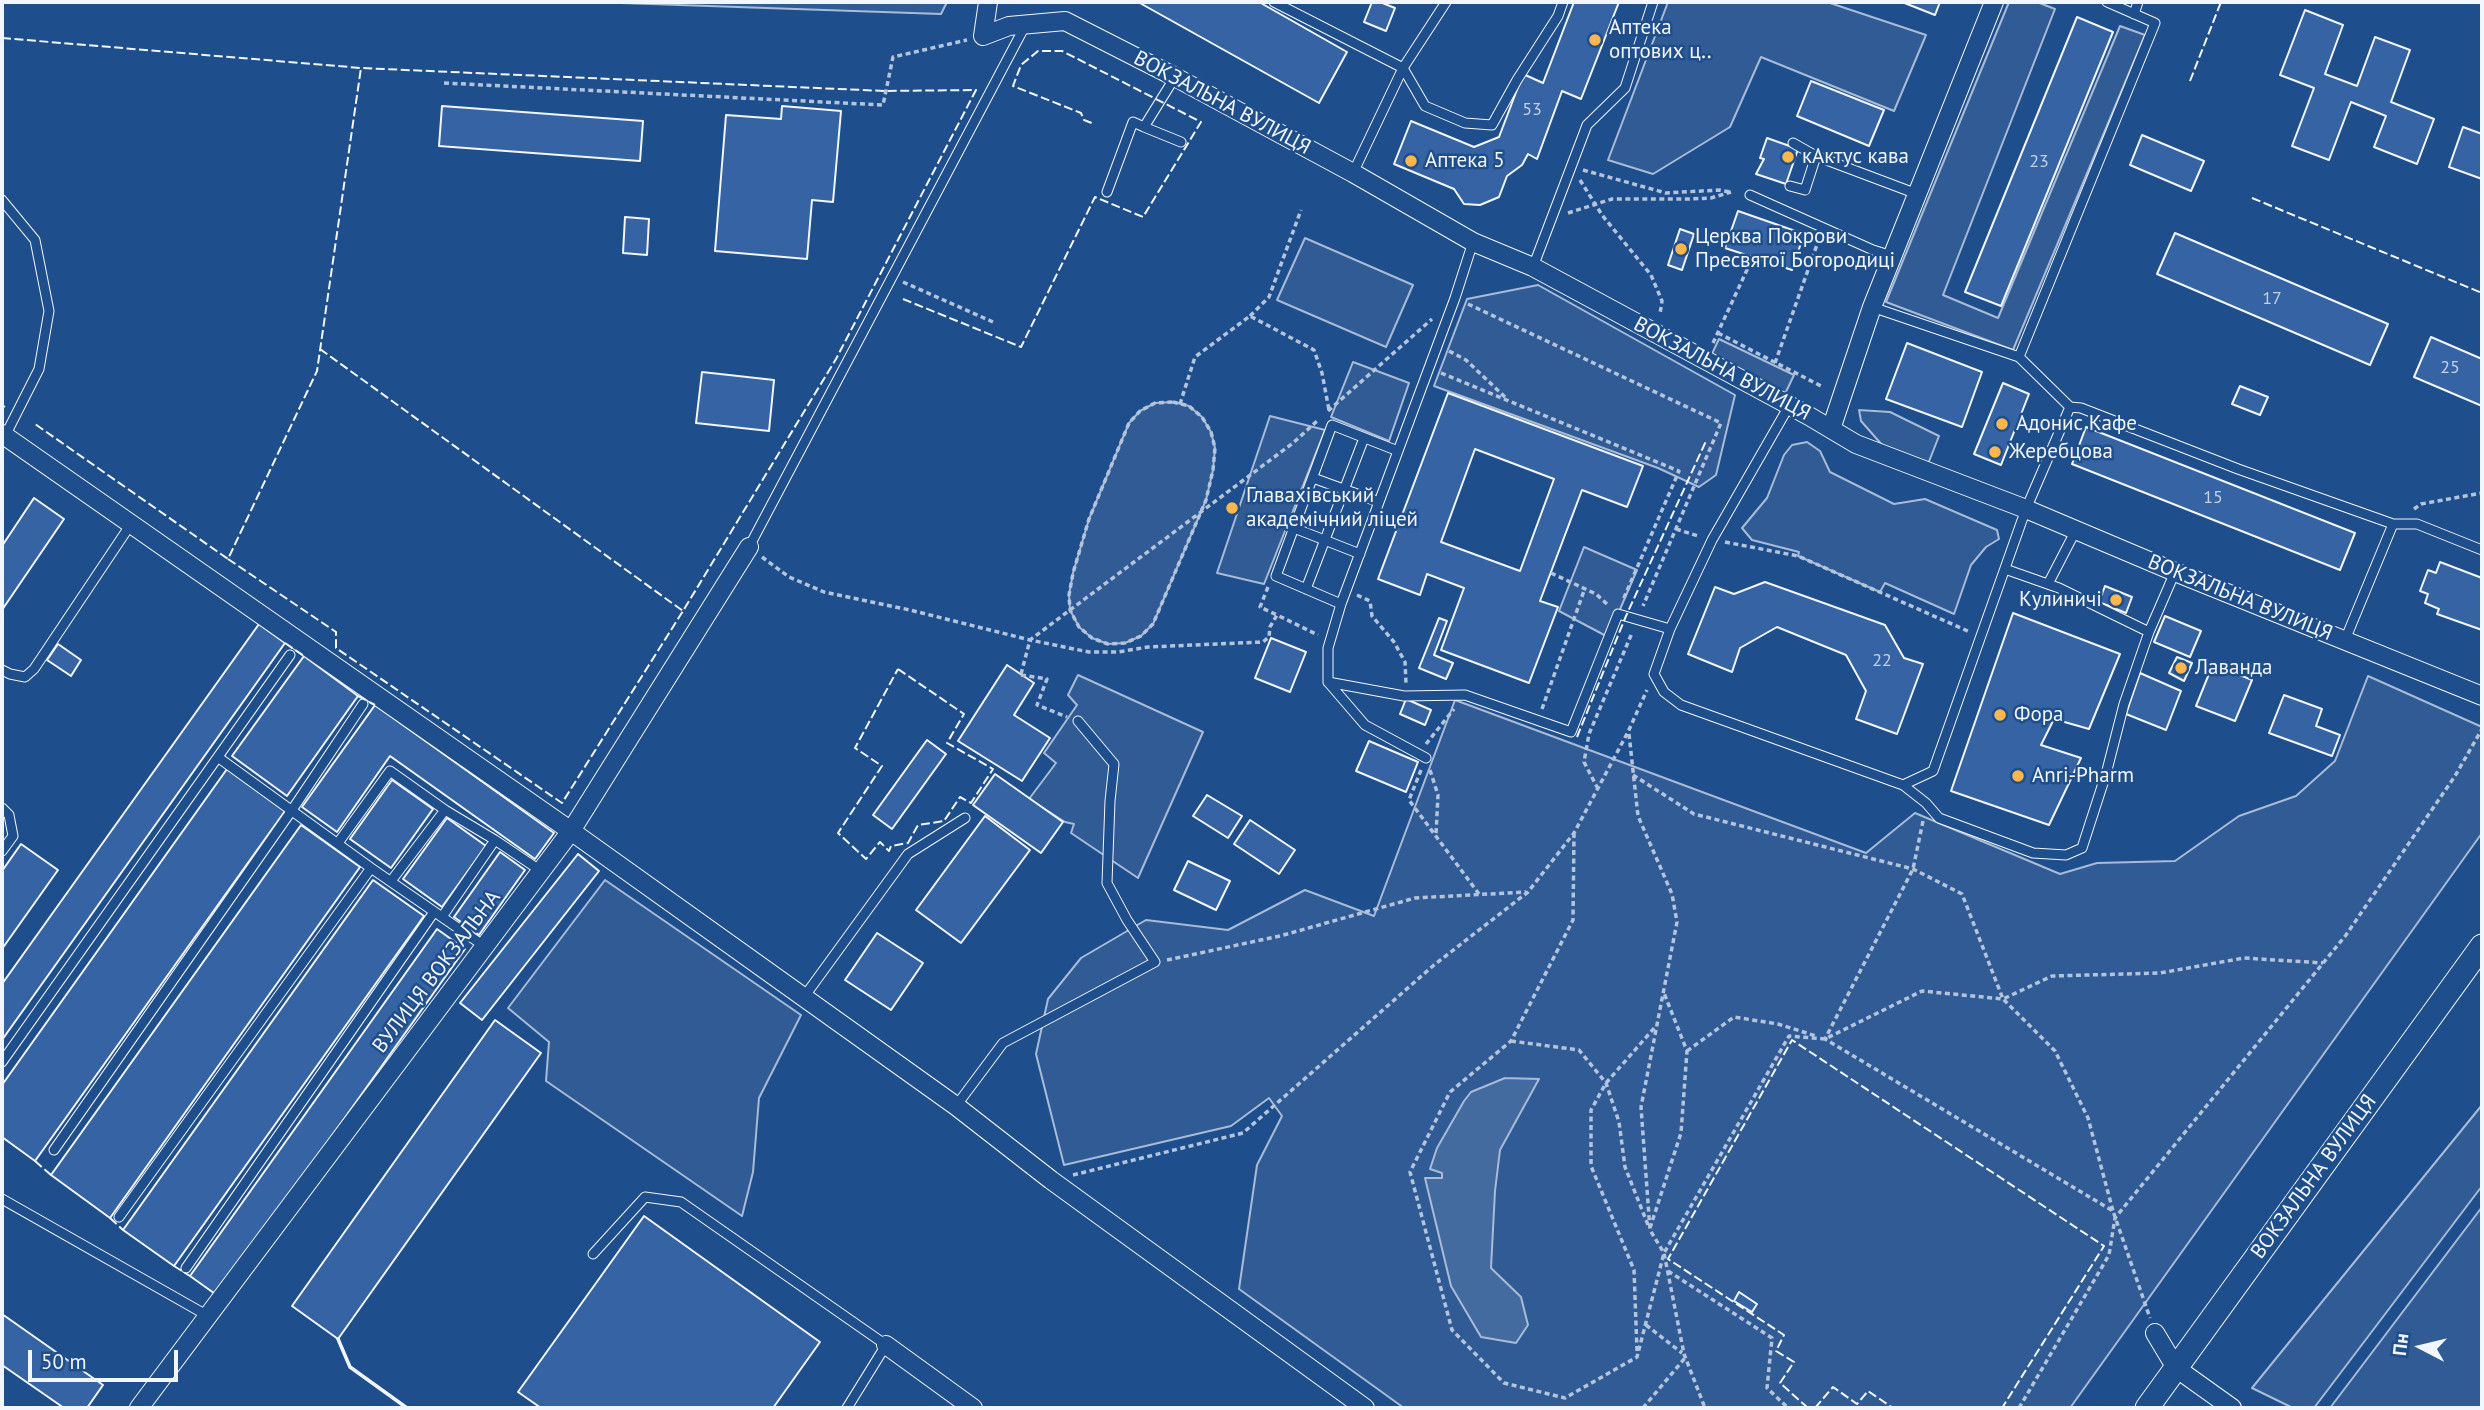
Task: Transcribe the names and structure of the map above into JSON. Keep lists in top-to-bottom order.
{
  "streets": {
    "street": ["ВОКЗАЛЬНА ВУЛИЦЯ", "ВУЛИЦЯ ВОКЗАЛЬНА"]
  },
  "places": [
    "Аптека оптових ц‥",
    "кАктус кава",
    "Аптека 5",
    "Церква Покрови Пресвятої Богородиці",
    "Адонис Кафе",
    "Жеребцова",
    "Главахівський академічний ліцей",
    "Кулиничі",
    "Лаванда",
    "Фора",
    "Anri-Pharm"
  ],
  "house_numbers": [
    "53",
    "23",
    "17",
    "25",
    "15",
    "22"
  ],
  "scale_bar": "50 m",
  "north": "left"
}
